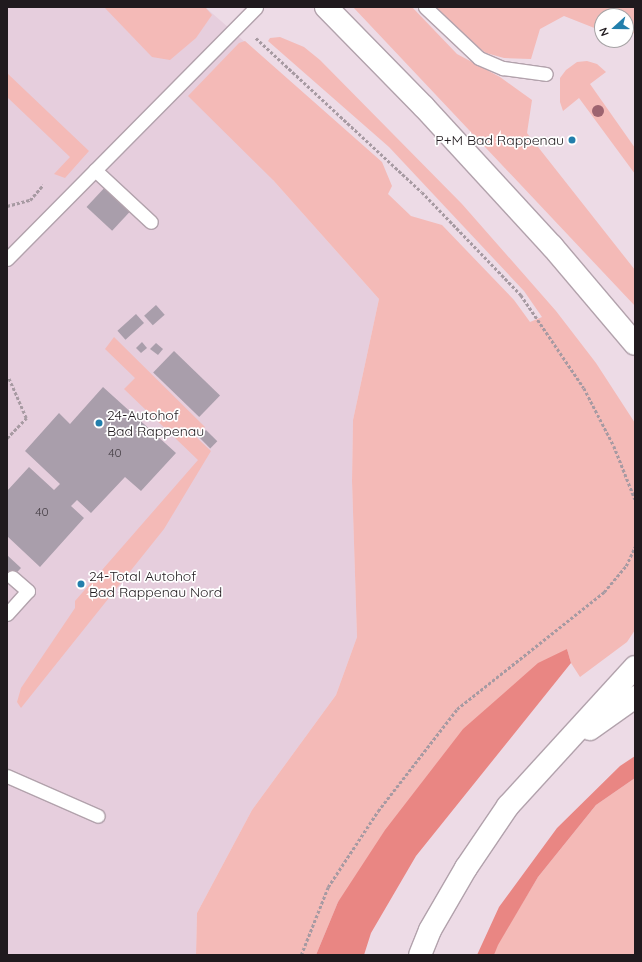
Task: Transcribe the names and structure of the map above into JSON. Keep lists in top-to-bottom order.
{
  "places": ["P+M Bad Rappenau", "24-Autohof Bad Rappenau", "24-Total Autohof Bad Rappenau Nord"],
  "house_numbers": ["40", "40"],
  "north": "left"
}
